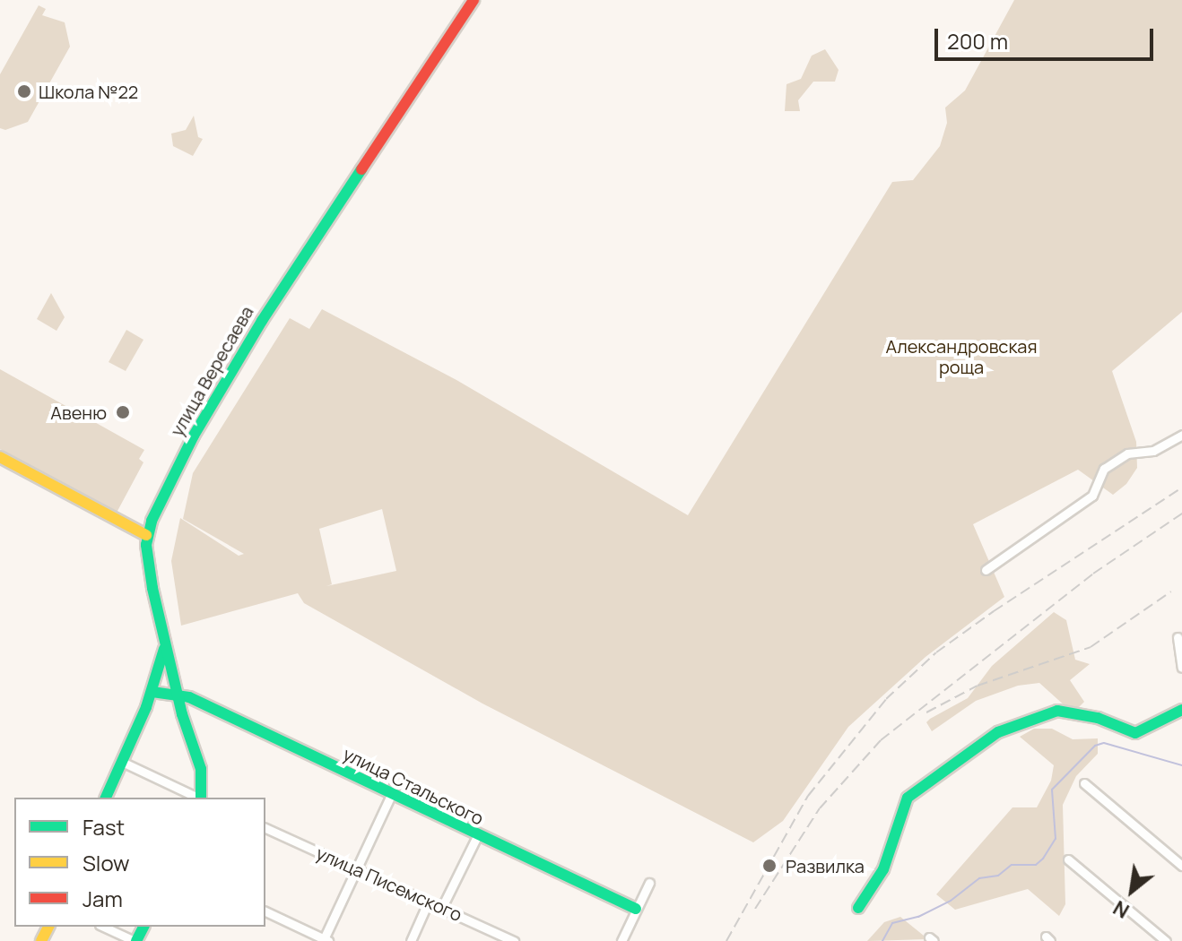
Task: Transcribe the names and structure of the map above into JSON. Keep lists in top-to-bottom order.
{
  "streets": {
    "main road": ["улица Вересаева", "улица Стальского"],
    "street": ["улица Писемского"]
  },
  "parks": ["Александровская роща"],
  "places": ["Школа №22", "Авеню", "Развилка"],
  "legend": ["Fast", "Slow", "Jam"],
  "scale_bar": "200 m",
  "north": "bottom left"
}
